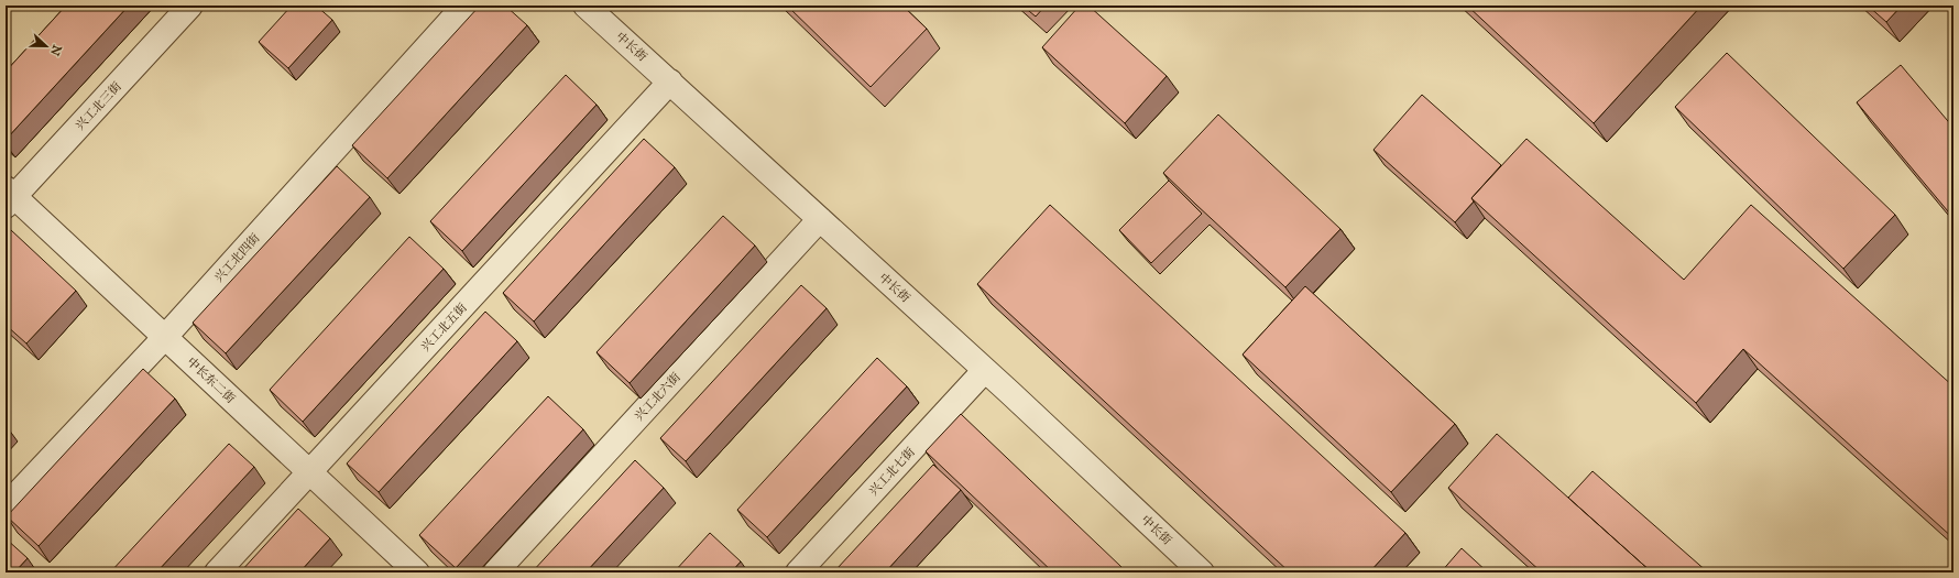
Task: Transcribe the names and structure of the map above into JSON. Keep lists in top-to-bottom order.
{
  "streets": {
    "street": [
      "中长街",
      "兴工北三街",
      "兴工北四街",
      "兴工北五街",
      "中长东二街",
      "兴工北六街",
      "兴工北七街"
    ]
  },
  "crossings": [
    ["中长街", "兴工北五街"],
    ["中长街", "兴工北六街"],
    ["中长街", "兴工北七街"],
    ["兴工北三街", "中长东二街"],
    ["兴工北四街", "中长东二街"],
    ["兴工北五街", "中长东二街"]
  ],
  "north": "right"
}
